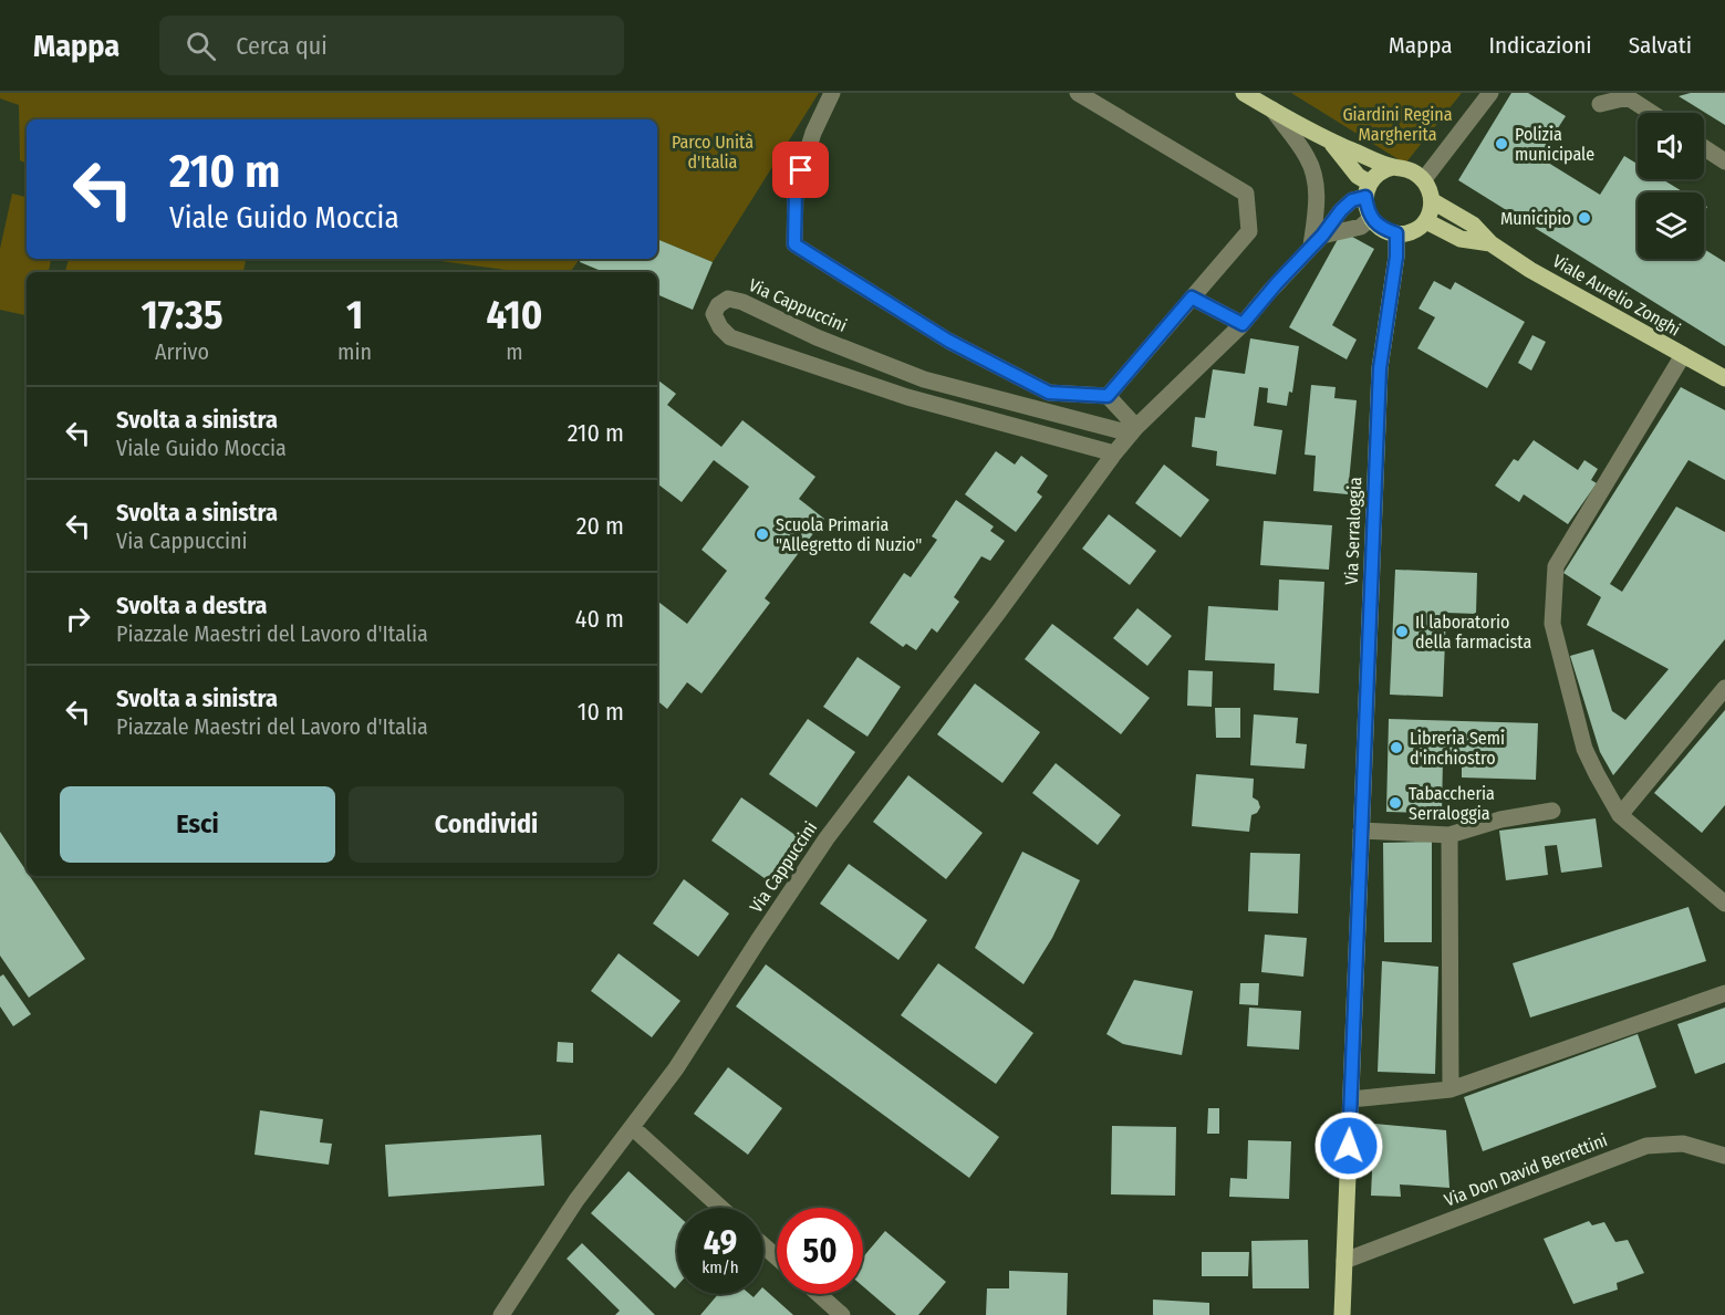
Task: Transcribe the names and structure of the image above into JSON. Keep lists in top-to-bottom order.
{
  "streets": {
    "main road": ["Viale Aurelio Zonghi", "Via Serraloggia"],
    "street": ["Via Cappuccini", "Via Don David Berrettini"]
  },
  "crossings": [
    ["Viale Aurelio Zonghi", "Via Cappuccini"],
    ["Viale Aurelio Zonghi", "Via Serraloggia"],
    ["Via Cappuccini", "Via Serraloggia"],
    ["Via Serraloggia", "Via Don David Berrettini"]
  ],
  "parks": ["Giardini Regina Margherita", "Parco Unità d'Italia"],
  "places": [
    "Polizia municipale",
    "Municipio",
    "Scuola Primaria \"Allegretto di Nuzio\"",
    "Il laboratorio della farmacista",
    "Libreria Semi d'inchiostro",
    "Tabaccheria Serraloggia"
  ],
  "page": {
    "header": "Mappa",
    "search": "Cerca qui",
    "nav": ["Mappa", "Indicazioni", "Salvati"],
    "turn": ["210 m", "Viale Guido Moccia"],
    "eta": [
      "17:35",
      "Arrivo",
      "1",
      "min",
      "410",
      "m"
    ],
    "list": [
      {
        "name": "Svolta a sinistra",
        "note": "Viale Guido Moccia",
        "value": "210 m"
      },
      {
        "name": "Svolta a sinistra",
        "note": "Via Cappuccini",
        "value": "20 m"
      },
      {
        "name": "Svolta a destra",
        "note": "Piazzale Maestri del Lavoro d'Italia",
        "value": "40 m"
      },
      {
        "name": "Svolta a sinistra",
        "note": "Piazzale Maestri del Lavoro d'Italia",
        "value": "10 m"
      }
    ],
    "buttons": ["Esci", "Condividi"],
    "speed": "49 km/h",
    "limit": "50"
  }
}
